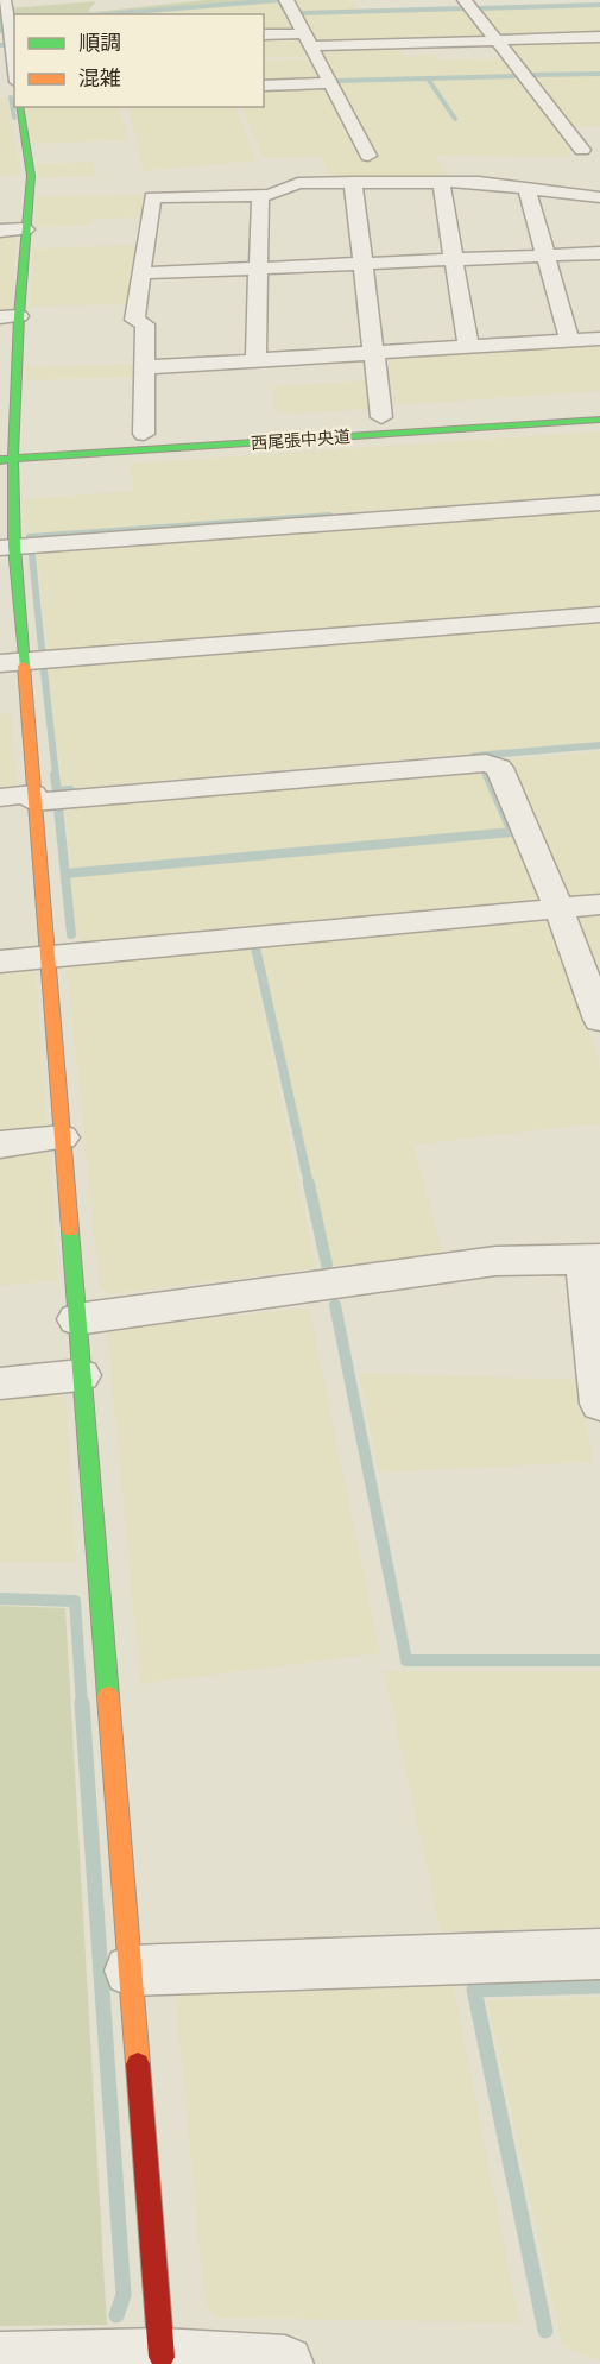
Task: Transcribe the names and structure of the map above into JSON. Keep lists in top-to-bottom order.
{
  "streets": {
    "street": ["西尾張中央道"]
  },
  "legend": ["順調", "混雑"]
}
